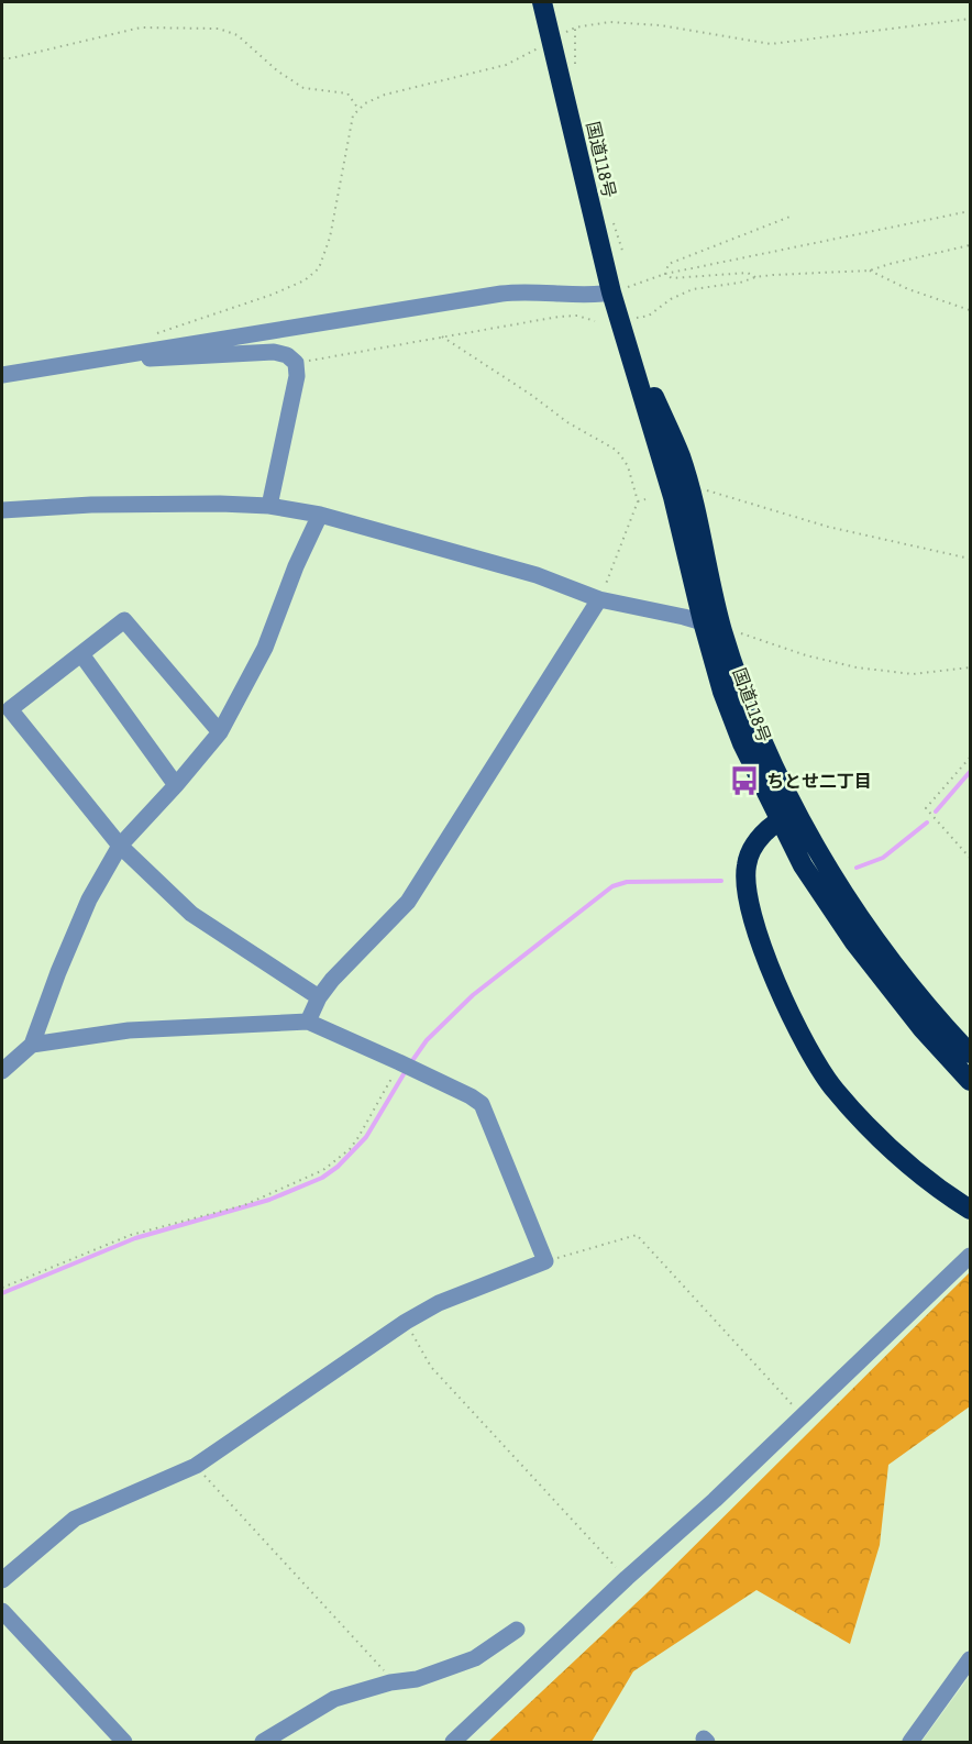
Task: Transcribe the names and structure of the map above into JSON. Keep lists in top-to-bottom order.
{
  "streets": {
    "highway": ["国道118号"]
  },
  "places": {
    "bus stop": ["ちとせ二丁目"]
  }
}
